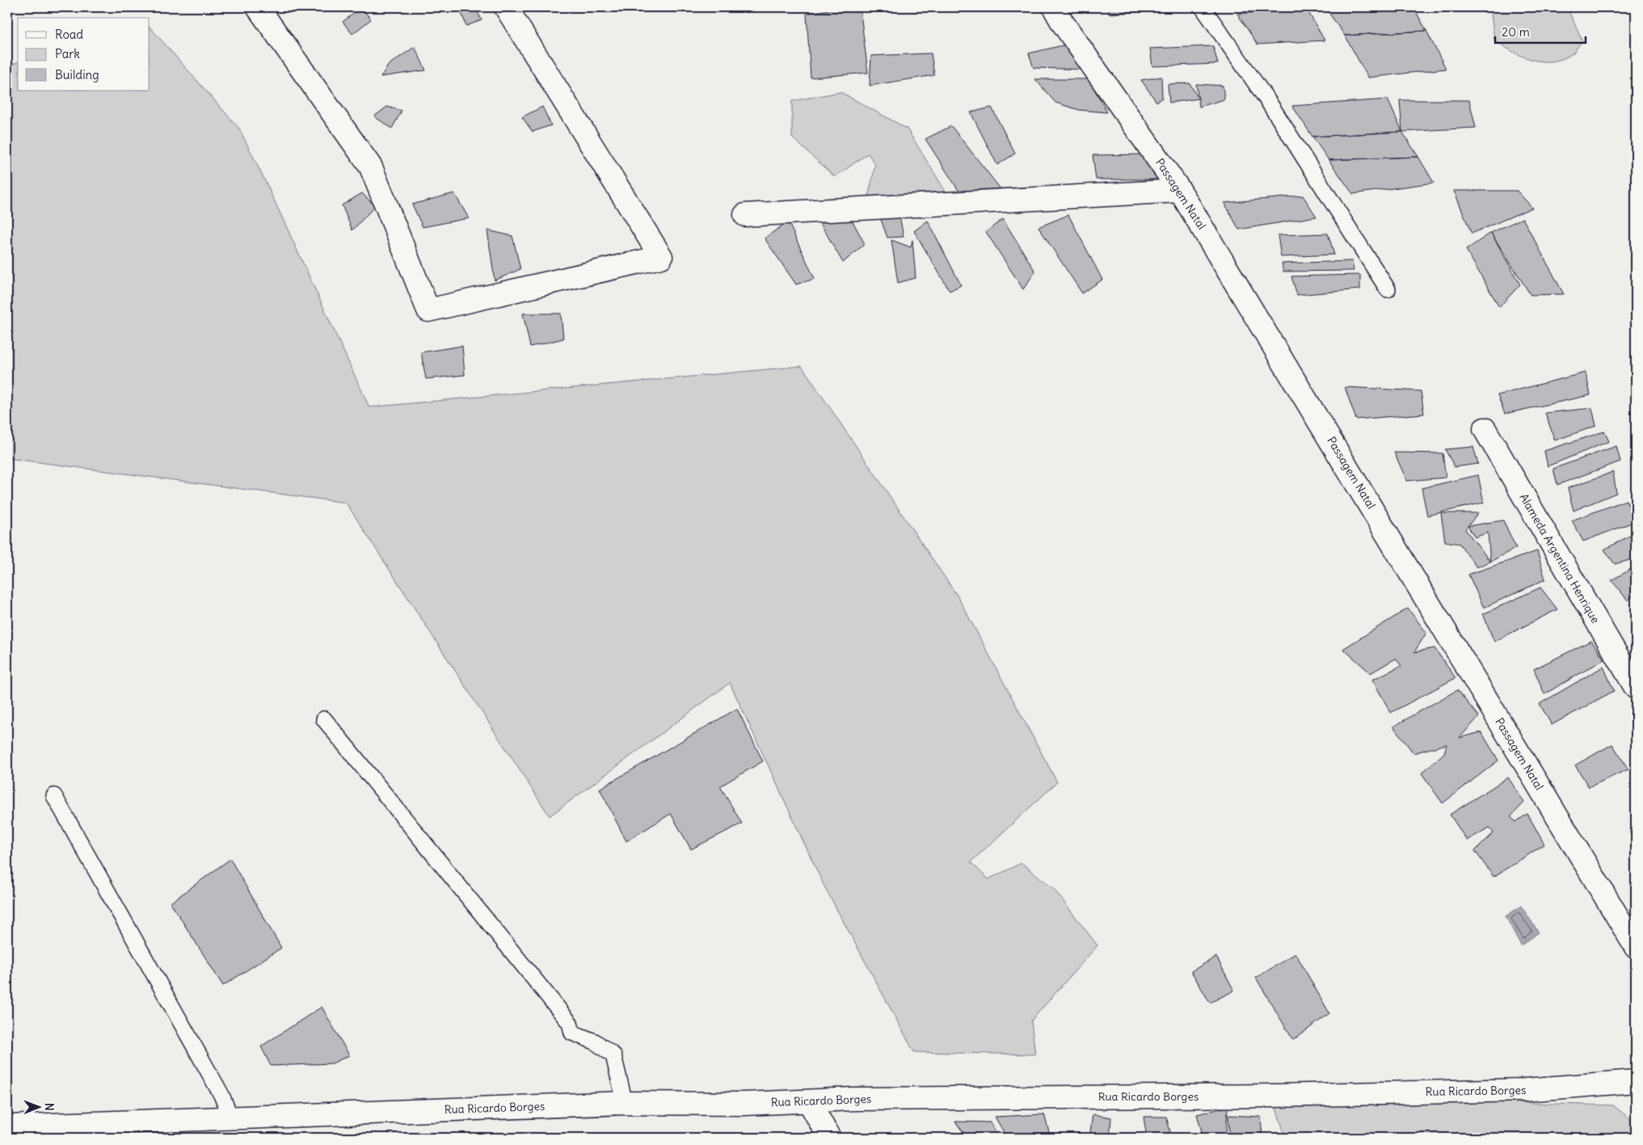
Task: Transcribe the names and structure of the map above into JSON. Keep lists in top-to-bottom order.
{
  "streets": {
    "street": ["Passagem Natal", "Alameda Argentina Henrique", "Rua Ricardo Borges"]
  },
  "legend": ["Road", "Park", "Building"],
  "scale_bar": "20 m",
  "north": "right"
}
